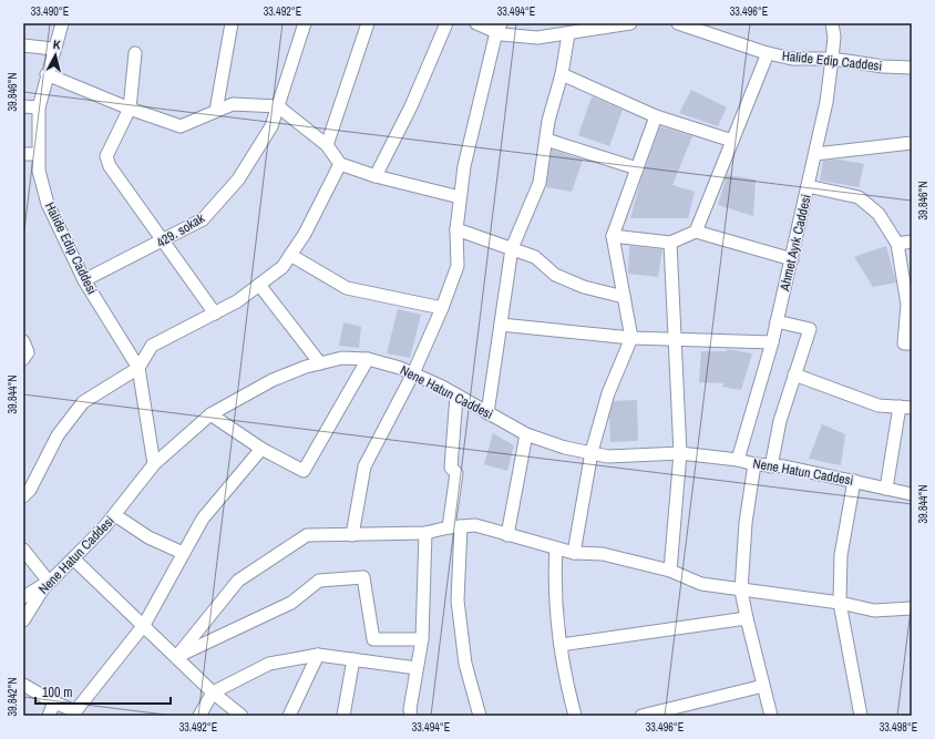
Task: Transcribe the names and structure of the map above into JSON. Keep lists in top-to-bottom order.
{
  "streets": {
    "street": [
      "Halide Edip Caddesi",
      "429. sokak",
      "Ahmet Ayık Caddesi",
      "Nene Hatun Caddesi"
    ]
  },
  "crossings": [
    ["Halide Edip Caddesi", "429. sokak"],
    ["Halide Edip Caddesi", "Ahmet Ayık Caddesi"],
    ["Halide Edip Caddesi", "Nene Hatun Caddesi"],
    ["Ahmet Ayık Caddesi", "Nene Hatun Caddesi"]
  ],
  "scale_bar": "100 m",
  "north": "top",
  "coordinates": [
    "33.490°E",
    "33.492°E",
    "33.494°E",
    "33.496°E",
    "39.846°N",
    "39.844°N",
    "39.842°N",
    "33.498°E"
  ]
}
